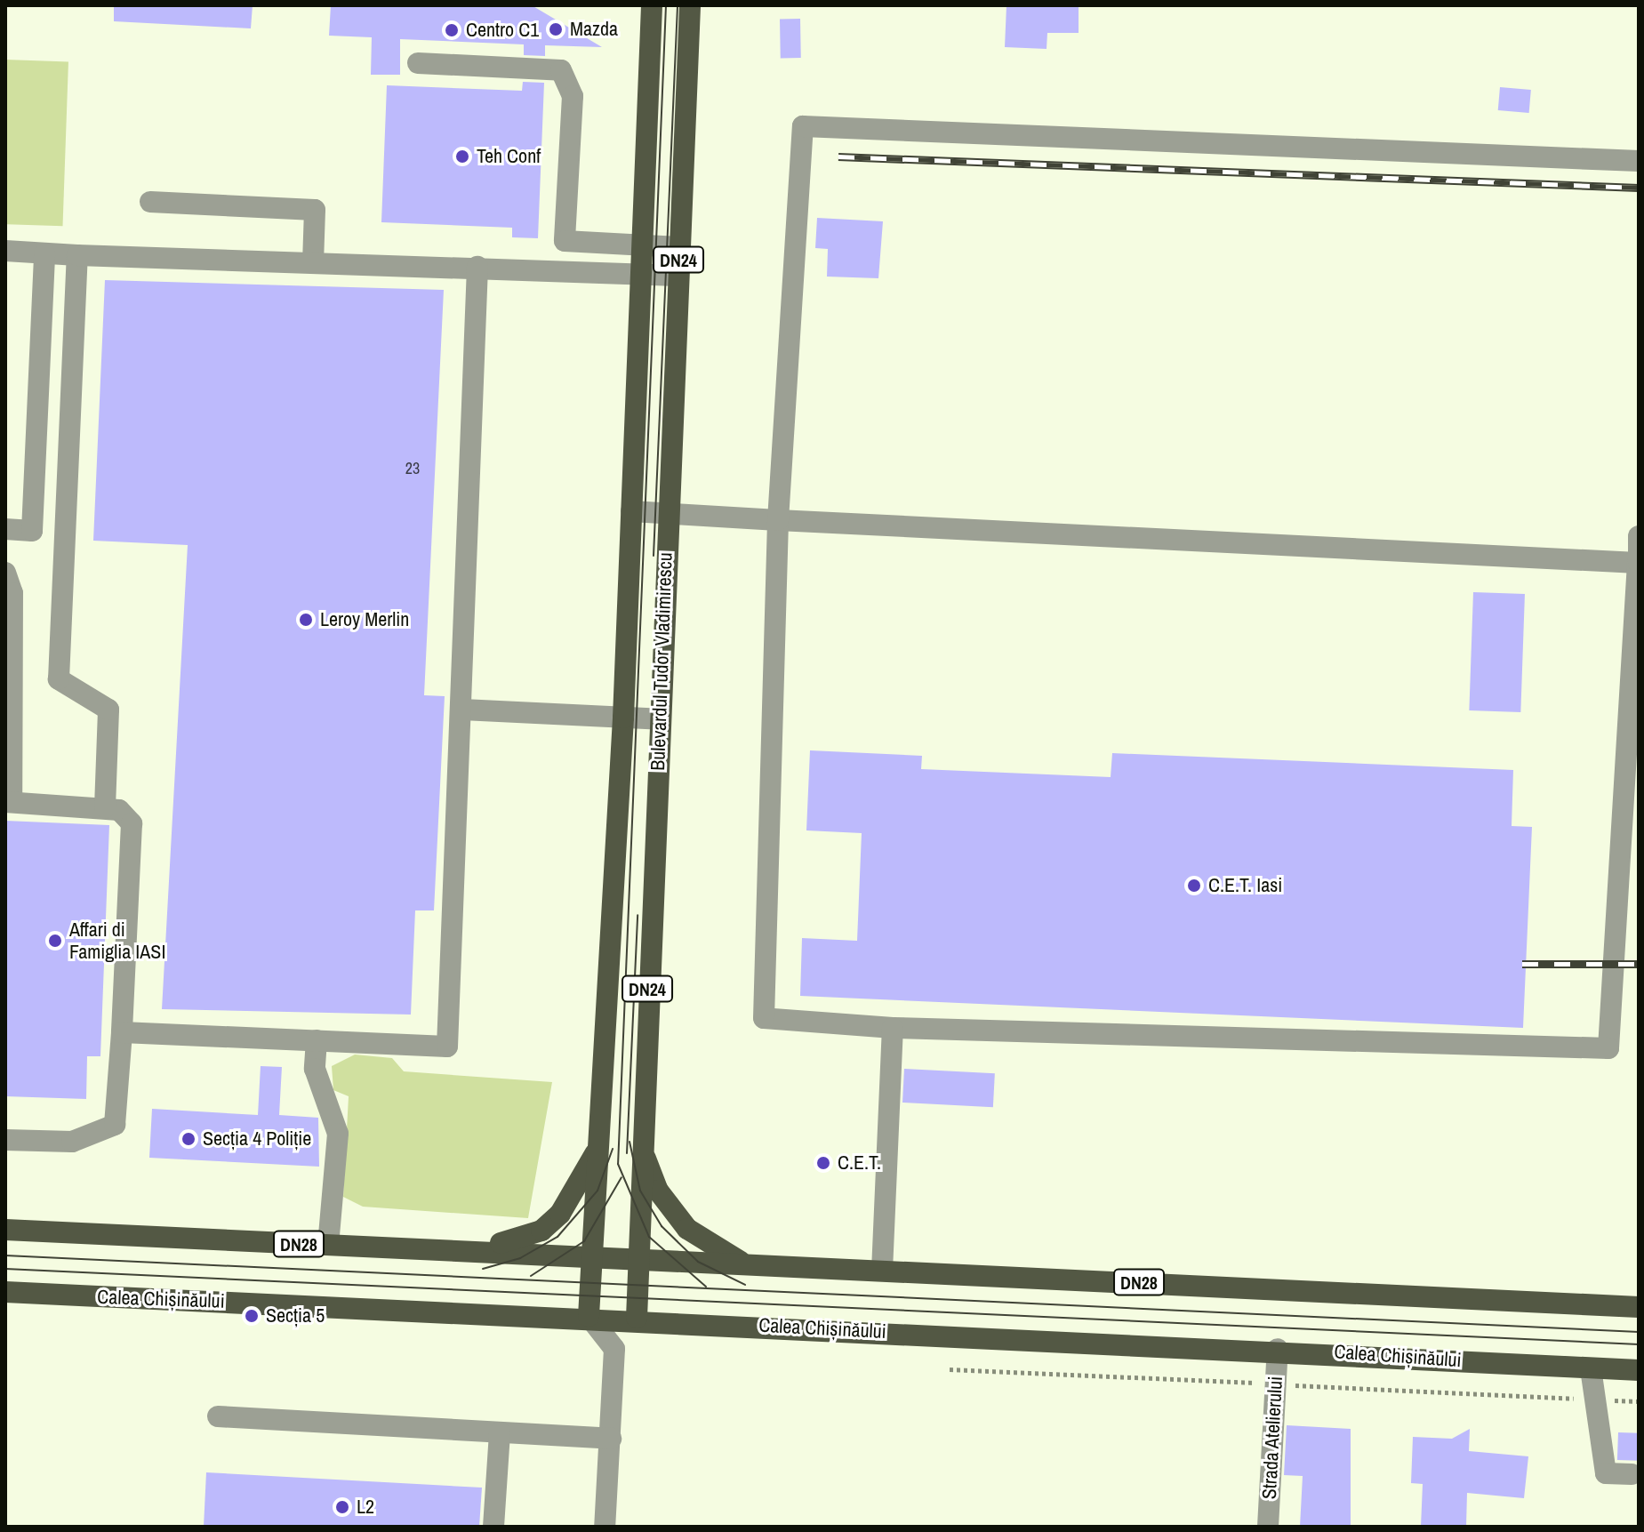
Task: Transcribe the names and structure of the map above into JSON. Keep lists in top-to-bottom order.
{
  "streets": {
    "main road": [
      "DN24",
      "Bulevardul Tudor Vladimirescu",
      "DN28",
      "Calea Chișinăului"
    ],
    "street": ["Strada Atelierului"]
  },
  "crossings": [
    ["Bulevardul Tudor Vladimirescu", "DN28"],
    ["Bulevardul Tudor Vladimirescu", "Calea Chișinăului"],
    ["Calea Chișinăului", "Strada Atelierului"]
  ],
  "places": [
    "Mazda",
    "Centro C1",
    "Teh Conf",
    "Leroy Merlin",
    "C.E.T. Iasi",
    "Affari di Famiglia IASI",
    "Secția 4 Poliție",
    "C.E.T.",
    "Secția 5",
    "L2"
  ],
  "house_numbers": ["23"]
}
